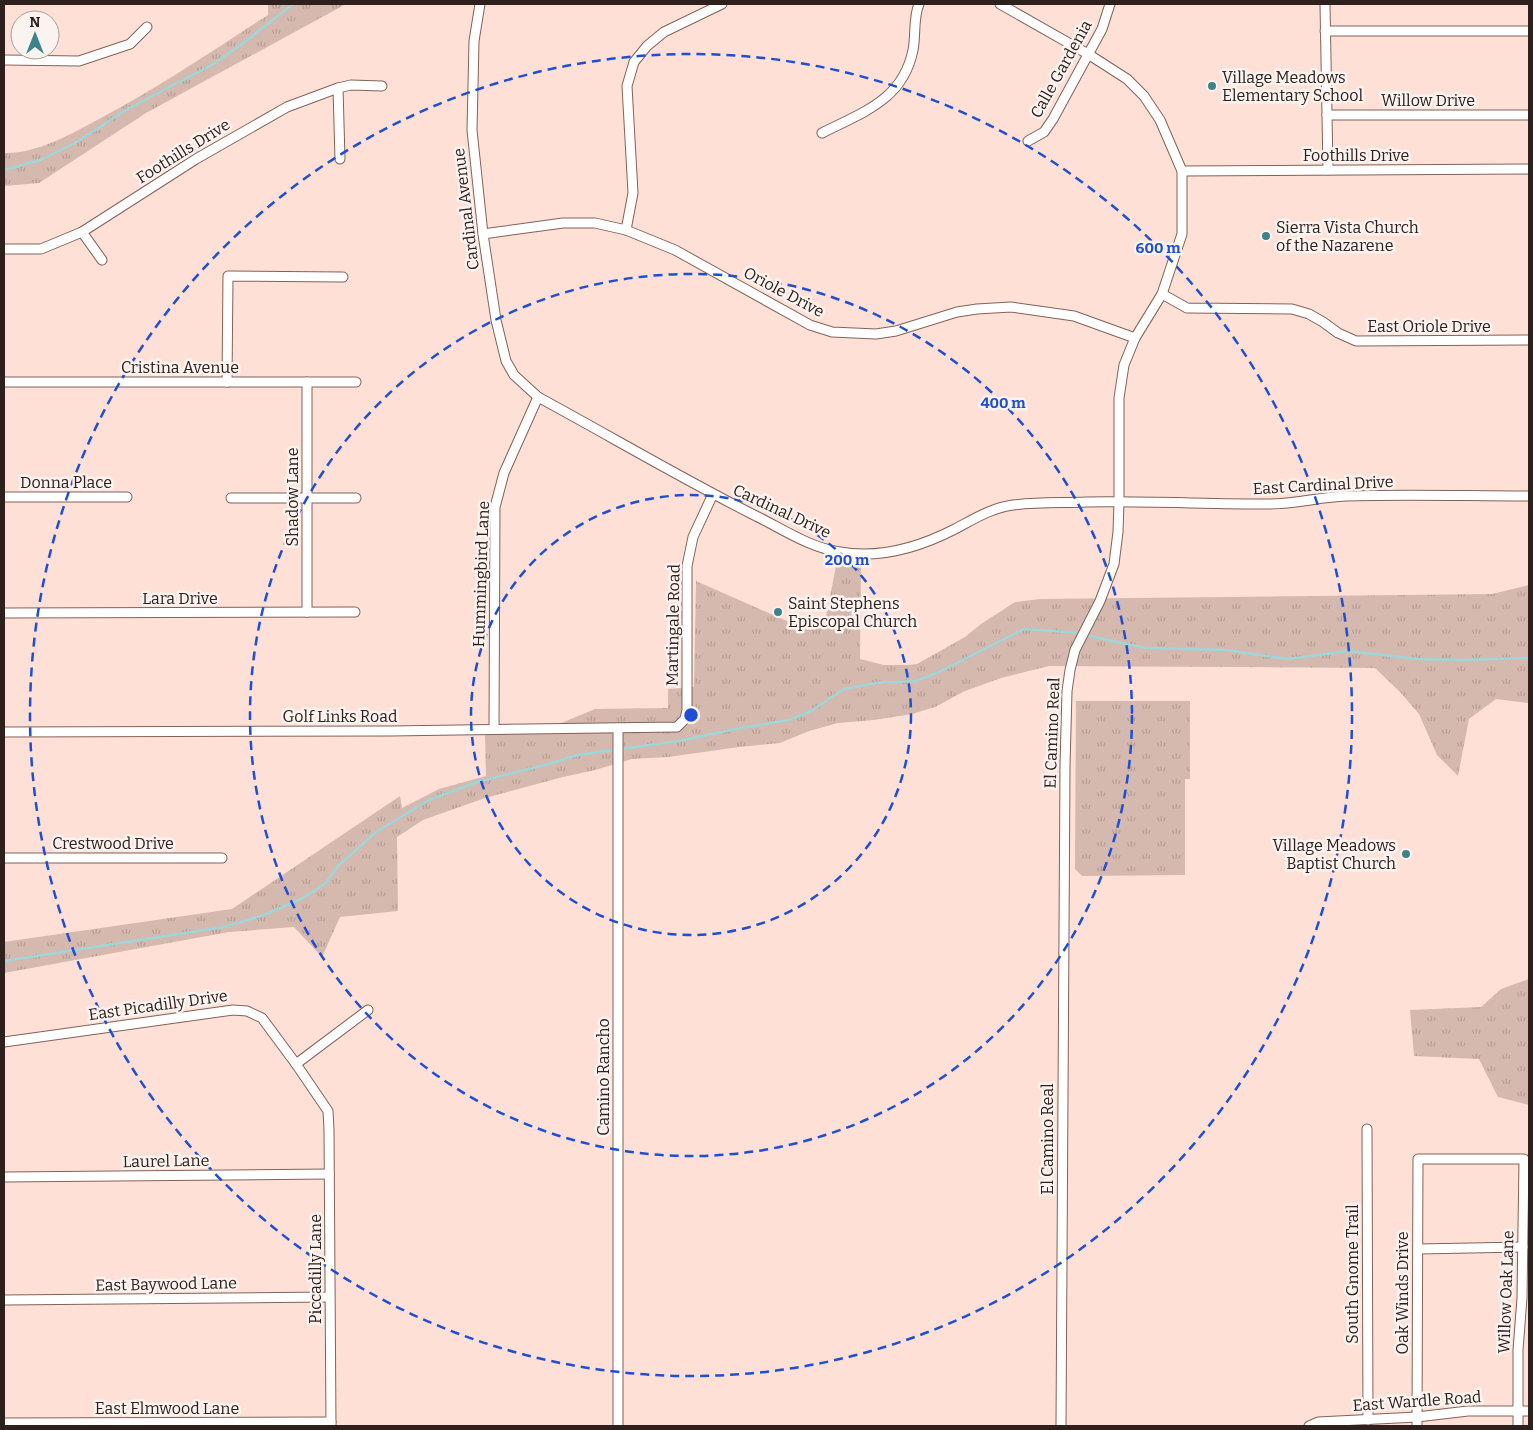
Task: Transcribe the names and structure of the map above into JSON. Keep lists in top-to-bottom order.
{
  "streets": {
    "street": [
      "Calle Gardenia",
      "Willow Drive",
      "Foothills Drive",
      "Cardinal Avenue",
      "Oriole Drive",
      "East Oriole Drive",
      "Cristina Avenue",
      "Donna Place",
      "East Cardinal Drive",
      "Shadow Lane",
      "Cardinal Drive",
      "Hummingbird Lane",
      "Lara Drive",
      "Martingale Road",
      "Golf Links Road",
      "El Camino Real",
      "Crestwood Drive",
      "East Picadilly Drive",
      "Camino Rancho",
      "Laurel Lane",
      "Piccadilly Lane",
      "South Gnome Trail",
      "East Baywood Lane",
      "Willow Oak Lane",
      "Oak Winds Drive",
      "East Wardle Road",
      "East Elmwood Lane"
    ]
  },
  "crossings": [
    ["Calle Gardenia", "El Camino Real"],
    ["Foothills Drive", "El Camino Real"],
    ["Cardinal Avenue", "Oriole Drive"],
    ["Cardinal Avenue", "Cardinal Drive"],
    ["Cardinal Avenue", "Hummingbird Lane"],
    ["Oriole Drive", "El Camino Real"],
    ["East Oriole Drive", "El Camino Real"],
    ["Cristina Avenue", "Shadow Lane"],
    ["East Cardinal Drive", "Cardinal Drive"],
    ["East Cardinal Drive", "El Camino Real"],
    ["Shadow Lane", "Lara Drive"],
    ["Cardinal Drive", "Hummingbird Lane"],
    ["Cardinal Drive", "Martingale Road"],
    ["Cardinal Drive", "El Camino Real"],
    ["Hummingbird Lane", "Golf Links Road"],
    ["Martingale Road", "Golf Links Road"],
    ["Golf Links Road", "Camino Rancho"],
    ["East Picadilly Drive", "Piccadilly Lane"],
    ["Laurel Lane", "Piccadilly Lane"],
    ["Piccadilly Lane", "East Baywood Lane"],
    ["Piccadilly Lane", "East Elmwood Lane"],
    ["South Gnome Trail", "East Wardle Road"],
    ["Willow Oak Lane", "Oak Winds Drive"],
    ["Willow Oak Lane", "East Wardle Road"],
    ["Oak Winds Drive", "East Wardle Road"]
  ],
  "places": [
    "Village Meadows Elementary School",
    "Sierra Vista Church of the Nazarene",
    "Saint Stephens Episcopal Church",
    "Village Meadows Baptist Church"
  ],
  "north": "top",
  "rings": ["600 m", "400 m", "200 m"]
}
